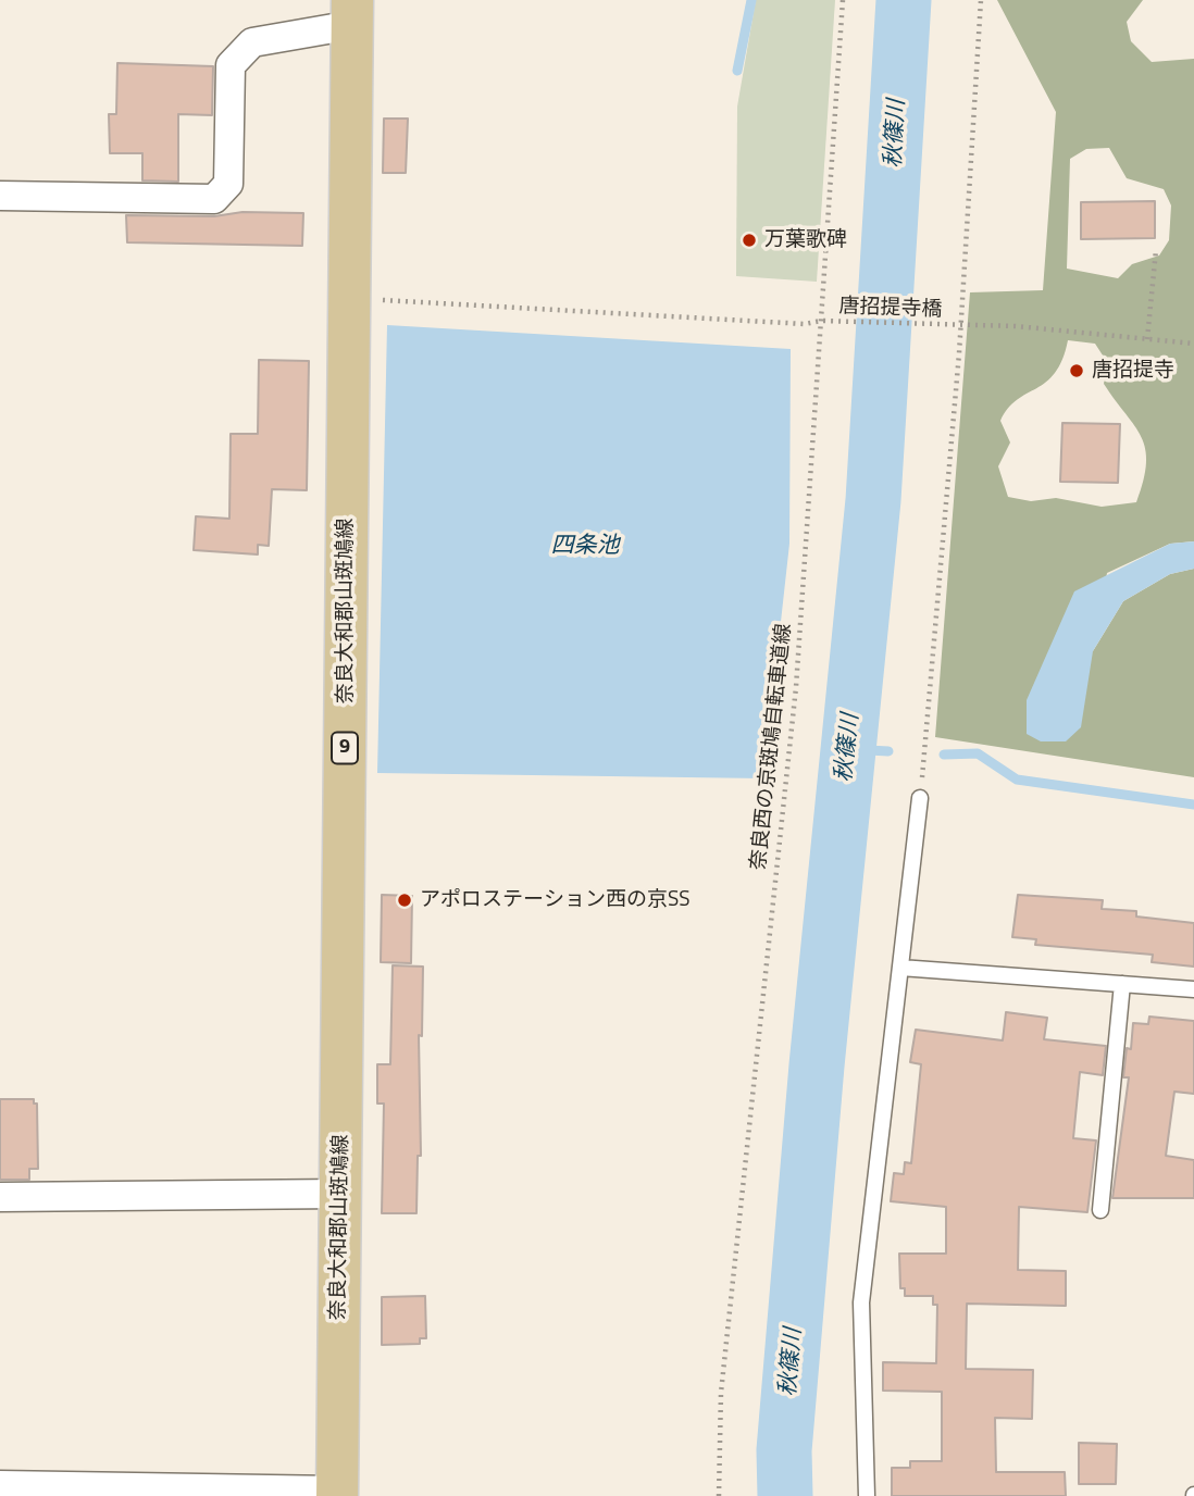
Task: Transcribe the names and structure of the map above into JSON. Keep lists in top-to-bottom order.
{
  "streets": {
    "main road": ["奈良大和郡山斑鳩線", "9"],
    "path": ["唐招提寺橋", "奈良西の京斑鳩自転車道線"]
  },
  "crossings": [
    ["唐招提寺橋", "奈良大和郡山斑鳩線"],
    ["唐招提寺橋", "奈良西の京斑鳩自転車道線"]
  ],
  "water": ["秋篠川", "四条池"],
  "places": ["万葉歌碑", "唐招提寺", "アポロステーション西の京SS"]
}
